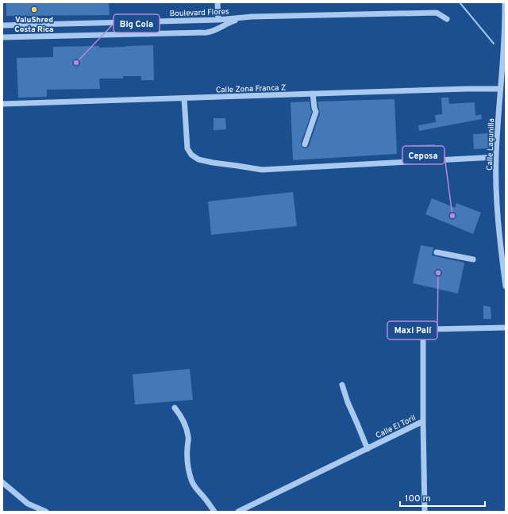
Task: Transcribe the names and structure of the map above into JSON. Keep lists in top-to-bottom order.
{
  "streets": {
    "street": [
      "Boulevard Flores",
      "Calle Zona Franca Z",
      "Calle Lagunilla",
      "Calle El Toril"
    ]
  },
  "crossings": [
    ["Calle Zona Franca Z", "Calle Lagunilla"]
  ],
  "places": [
    "ValuShred Costa Rica",
    "Big Cola",
    "Ceposa",
    "Maxi Palí"
  ],
  "scale_bar": "100 m"
}
